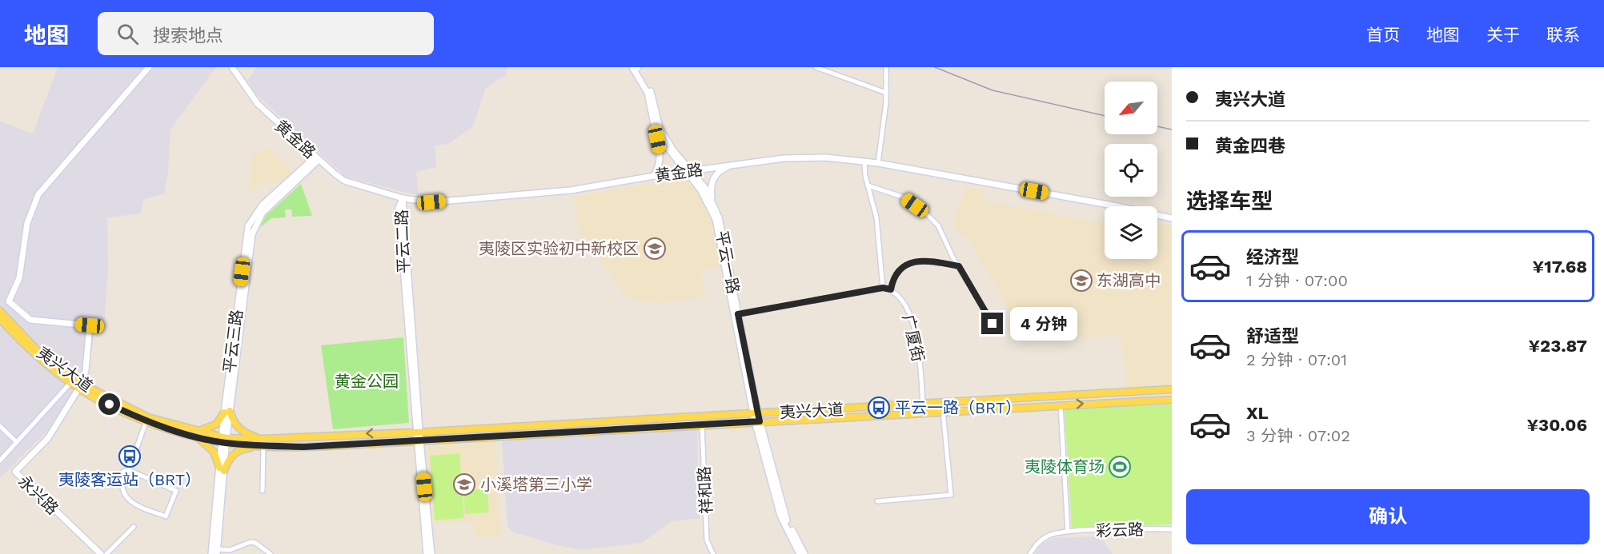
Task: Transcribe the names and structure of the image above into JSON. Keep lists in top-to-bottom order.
{
  "streets": {
    "main road": [
      "黄金路",
      "平云二路",
      "平云一路",
      "平云三路",
      "夷兴大道",
      "永兴路"
    ],
    "street": ["广厦街", "祥和路", "彩云路"]
  },
  "crossings": [
    ["黄金路", "平云二路"],
    ["黄金路", "平云一路"],
    ["黄金路", "平云三路"],
    ["平云二路", "夷兴大道"],
    ["平云一路", "夷兴大道"],
    ["广厦街", "夷兴大道"],
    ["平云三路", "夷兴大道"],
    ["夷兴大道", "祥和路"],
    ["夷兴大道", "永兴路"]
  ],
  "parks": ["黄金公园"],
  "places": {
    "school or university": ["夷陵区实验初中新校区", "东湖高中", "小溪塔第三小学"],
    "bus stop": ["平云一路（BRT）", "夷陵客运站（BRT）"],
    "sports": ["夷陵体育场"]
  },
  "north": "bottom left",
  "page": {
    "header": "地图",
    "search": "搜索地点",
    "nav": [
      "首页",
      "地图",
      "关于",
      "联系"
    ],
    "banner": ["夷兴大道", "黄金四巷"],
    "heading": "选择车型",
    "list": [
      {
        "name": "经济型",
        "note": "1 分钟 · 07:00",
        "value": "¥17.68"
      },
      {
        "name": "舒适型",
        "note": "2 分钟 · 07:01",
        "value": "¥23.87"
      },
      {
        "name": "XL",
        "note": "3 分钟 · 07:02",
        "value": "¥30.06"
      }
    ],
    "bubble": "4 分钟",
    "buttons": "确认"
  }
}
